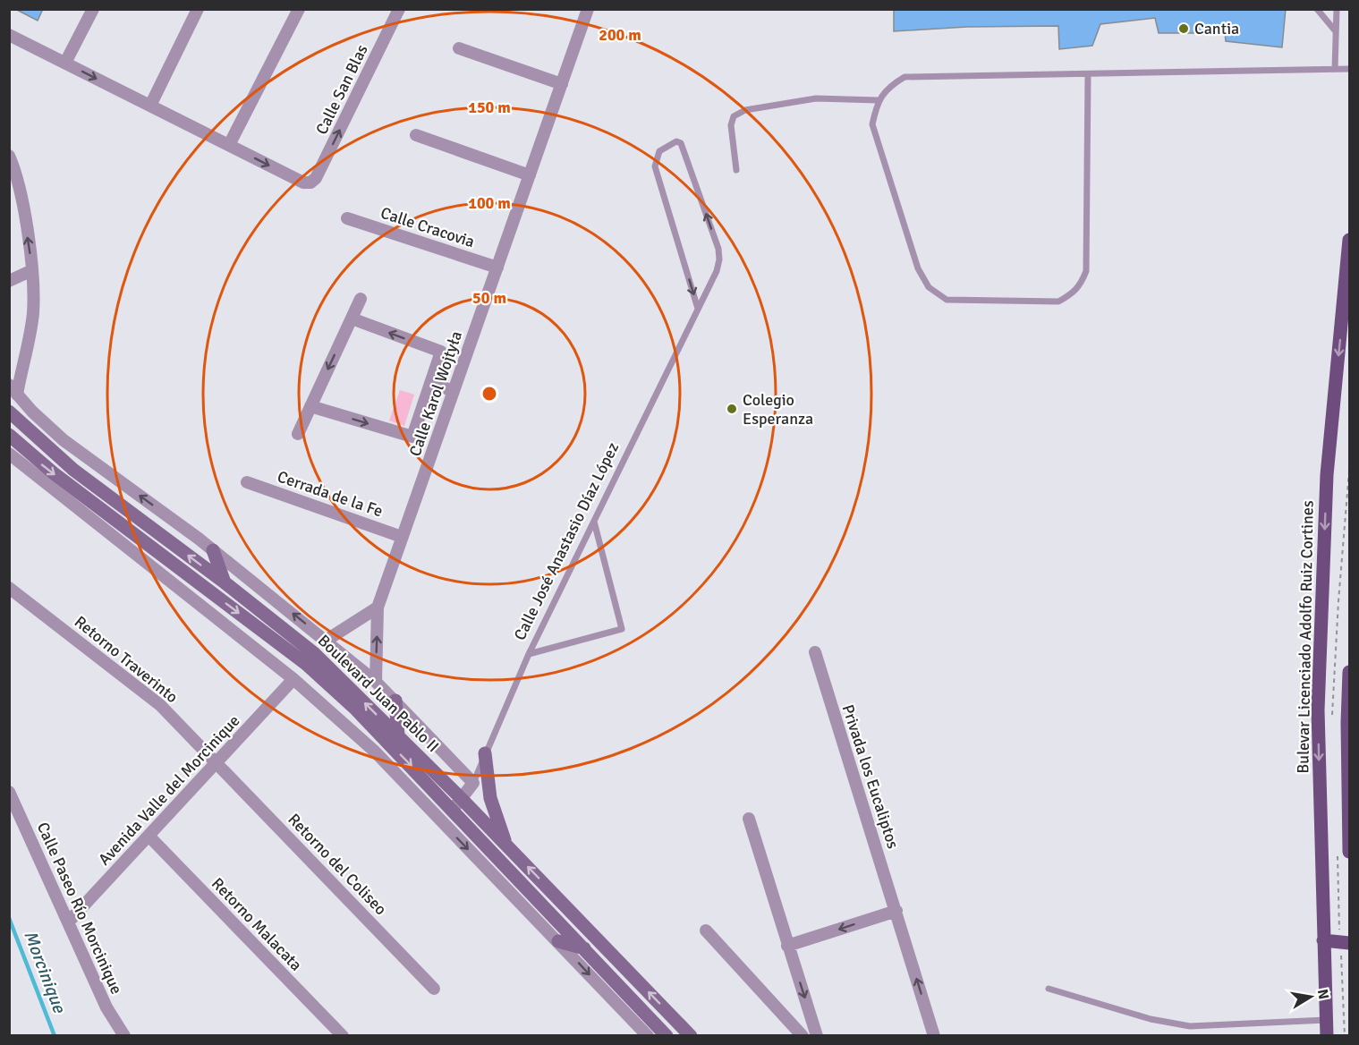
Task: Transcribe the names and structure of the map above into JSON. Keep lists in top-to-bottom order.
{
  "streets": {
    "main road": ["Bulevar Licenciado Adolfo Ruiz Cortines", "Boulevard Juan Pablo II"],
    "street": [
      "Calle San Blas",
      "Calle Cracovia",
      "Calle Karol Wojtyła",
      "Cerrada de la Fe",
      "Calle José Anastasio Díaz López",
      "Retorno Traverinto",
      "Privada los Eucaliptos",
      "Avenida Valle del Morcinique",
      "Retorno del Coliseo",
      "Calle Paseo Río Morcinique",
      "Retorno Malacata"
    ]
  },
  "crossings": [
    ["Calle Cracovia", "Calle Karol Wojtyła"],
    ["Calle Karol Wojtyła", "Cerrada de la Fe"],
    ["Calle José Anastasio Díaz López", "Boulevard Juan Pablo II"],
    ["Retorno Traverinto", "Avenida Valle del Morcinique"],
    ["Retorno Traverinto", "Retorno del Coliseo"],
    ["Avenida Valle del Morcinique", "Retorno del Coliseo"],
    ["Avenida Valle del Morcinique", "Calle Paseo Río Morcinique"],
    ["Avenida Valle del Morcinique", "Retorno Malacata"]
  ],
  "one_way": ["Bulevar Licenciado Adolfo Ruiz Cortines"],
  "water": ["Morcinique"],
  "places": ["Cantia", "Colegio Esperanza"],
  "north": "right",
  "rings": [
    "200 m",
    "150 m",
    "100 m",
    "50 m"
  ]
}
